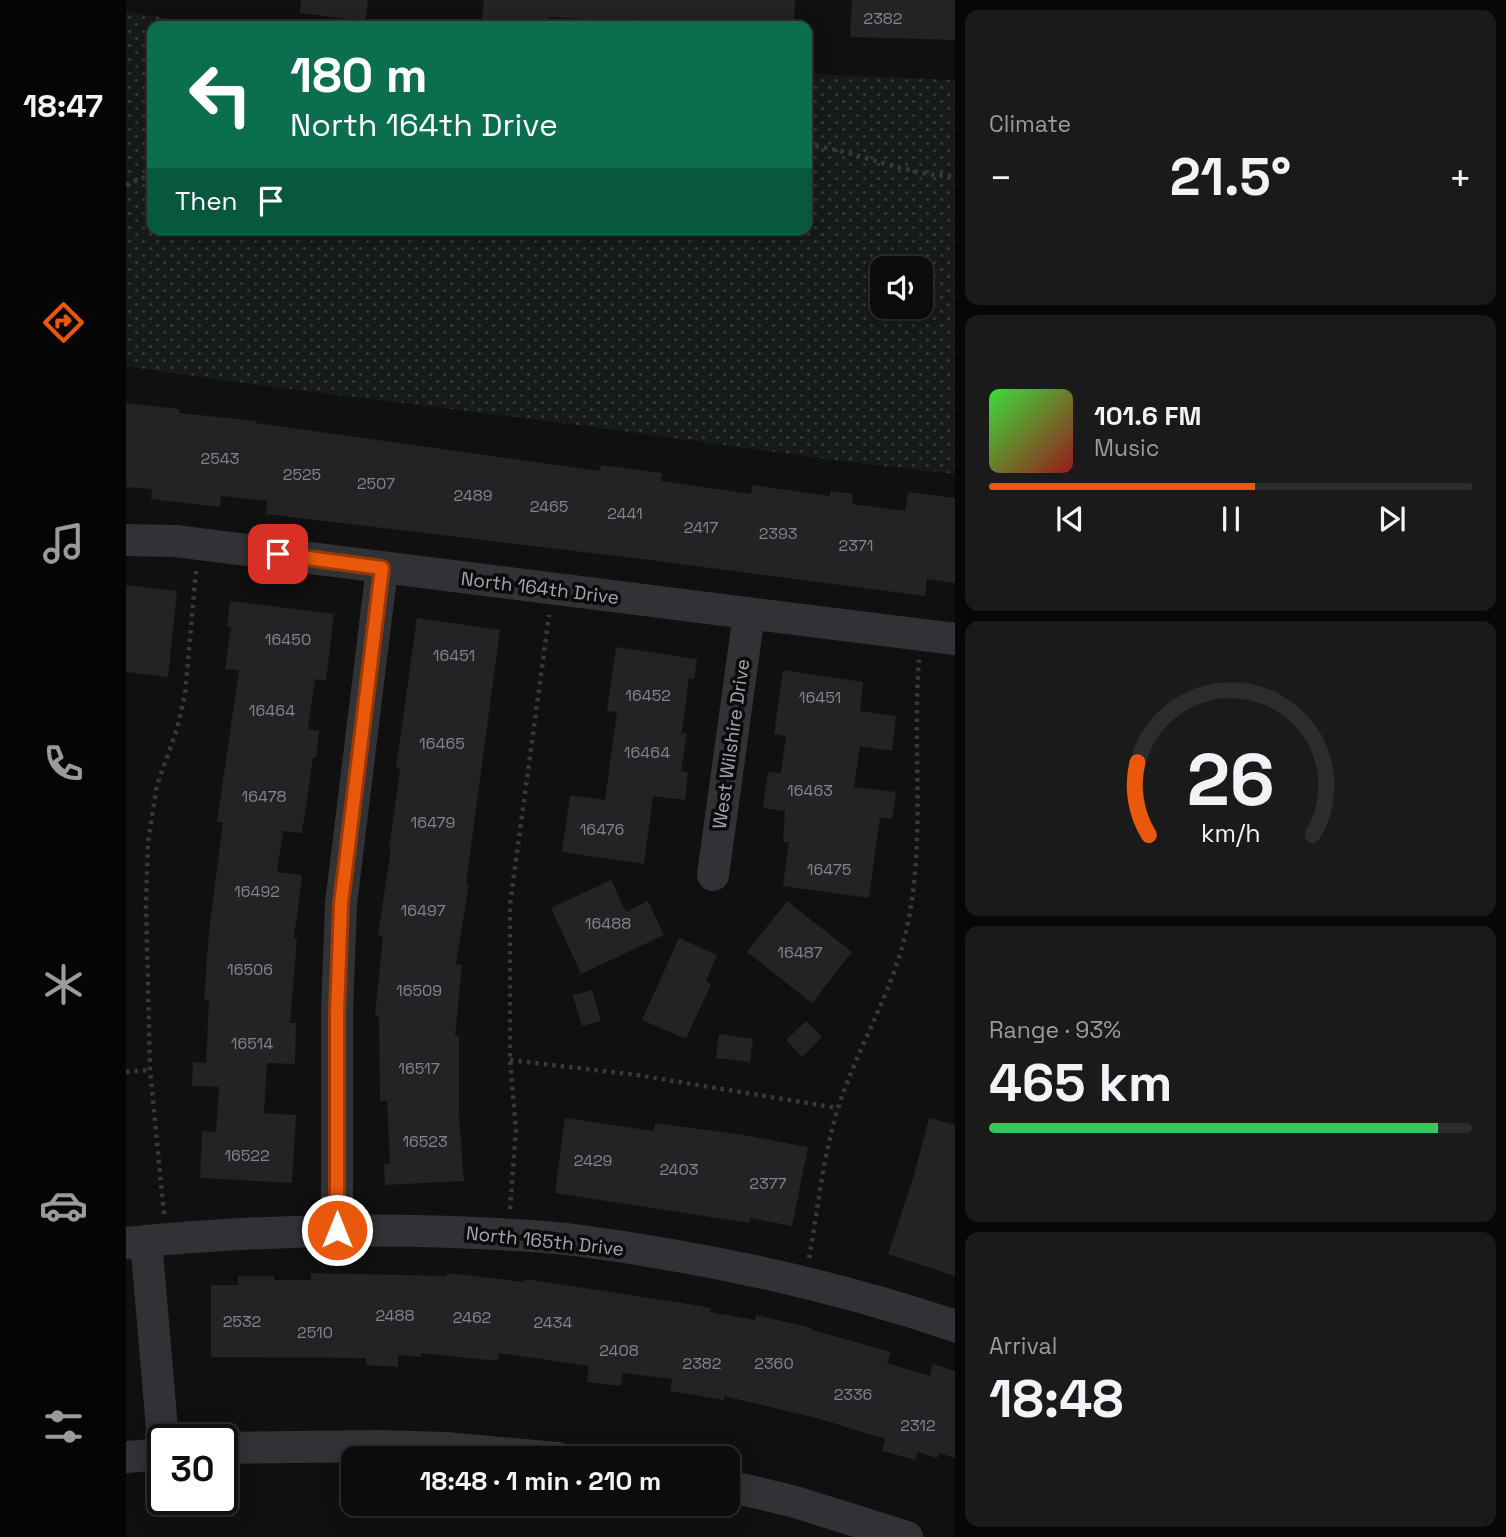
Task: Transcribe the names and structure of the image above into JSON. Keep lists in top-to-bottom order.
{
  "streets": {
    "street": ["North 164th Drive", "West Wilshire Drive", "North 165th Drive"]
  },
  "crossings": [
    ["North 164th Drive", "West Wilshire Drive"]
  ],
  "house_numbers": [
    "2382",
    "2543",
    "2525",
    "2507",
    "2489",
    "2465",
    "2441",
    "2417",
    "2393",
    "2371",
    "16450",
    "16451",
    "16452",
    "16451",
    "16464",
    "16465",
    "16464",
    "16463",
    "16478",
    "16479",
    "16476",
    "16475",
    "16492",
    "16497",
    "16488",
    "16487",
    "16506",
    "16509",
    "16514",
    "16517",
    "16523",
    "16522",
    "2429",
    "2403",
    "2377",
    "2488",
    "2462",
    "2532",
    "2434",
    "2510",
    "2408",
    "2382",
    "2360",
    "2336",
    "2312"
  ],
  "page": {
    "tabs": "18:47",
    "tile": [
      "Climate",
      ["Range · 93%", "465 km"],
      ["Arrival", "18:48"]
    ],
    "turn": ["180 m", "North 164th Drive"],
    "heat": ["−", "21.5°", "+"],
    "then": "Then",
    "song": ["101.6 FM", "Music"],
    "limit": "30",
    "trip": "18:48 · 1 min · 210 m",
    "gauge": ["26", "km/h"]
  }
}
